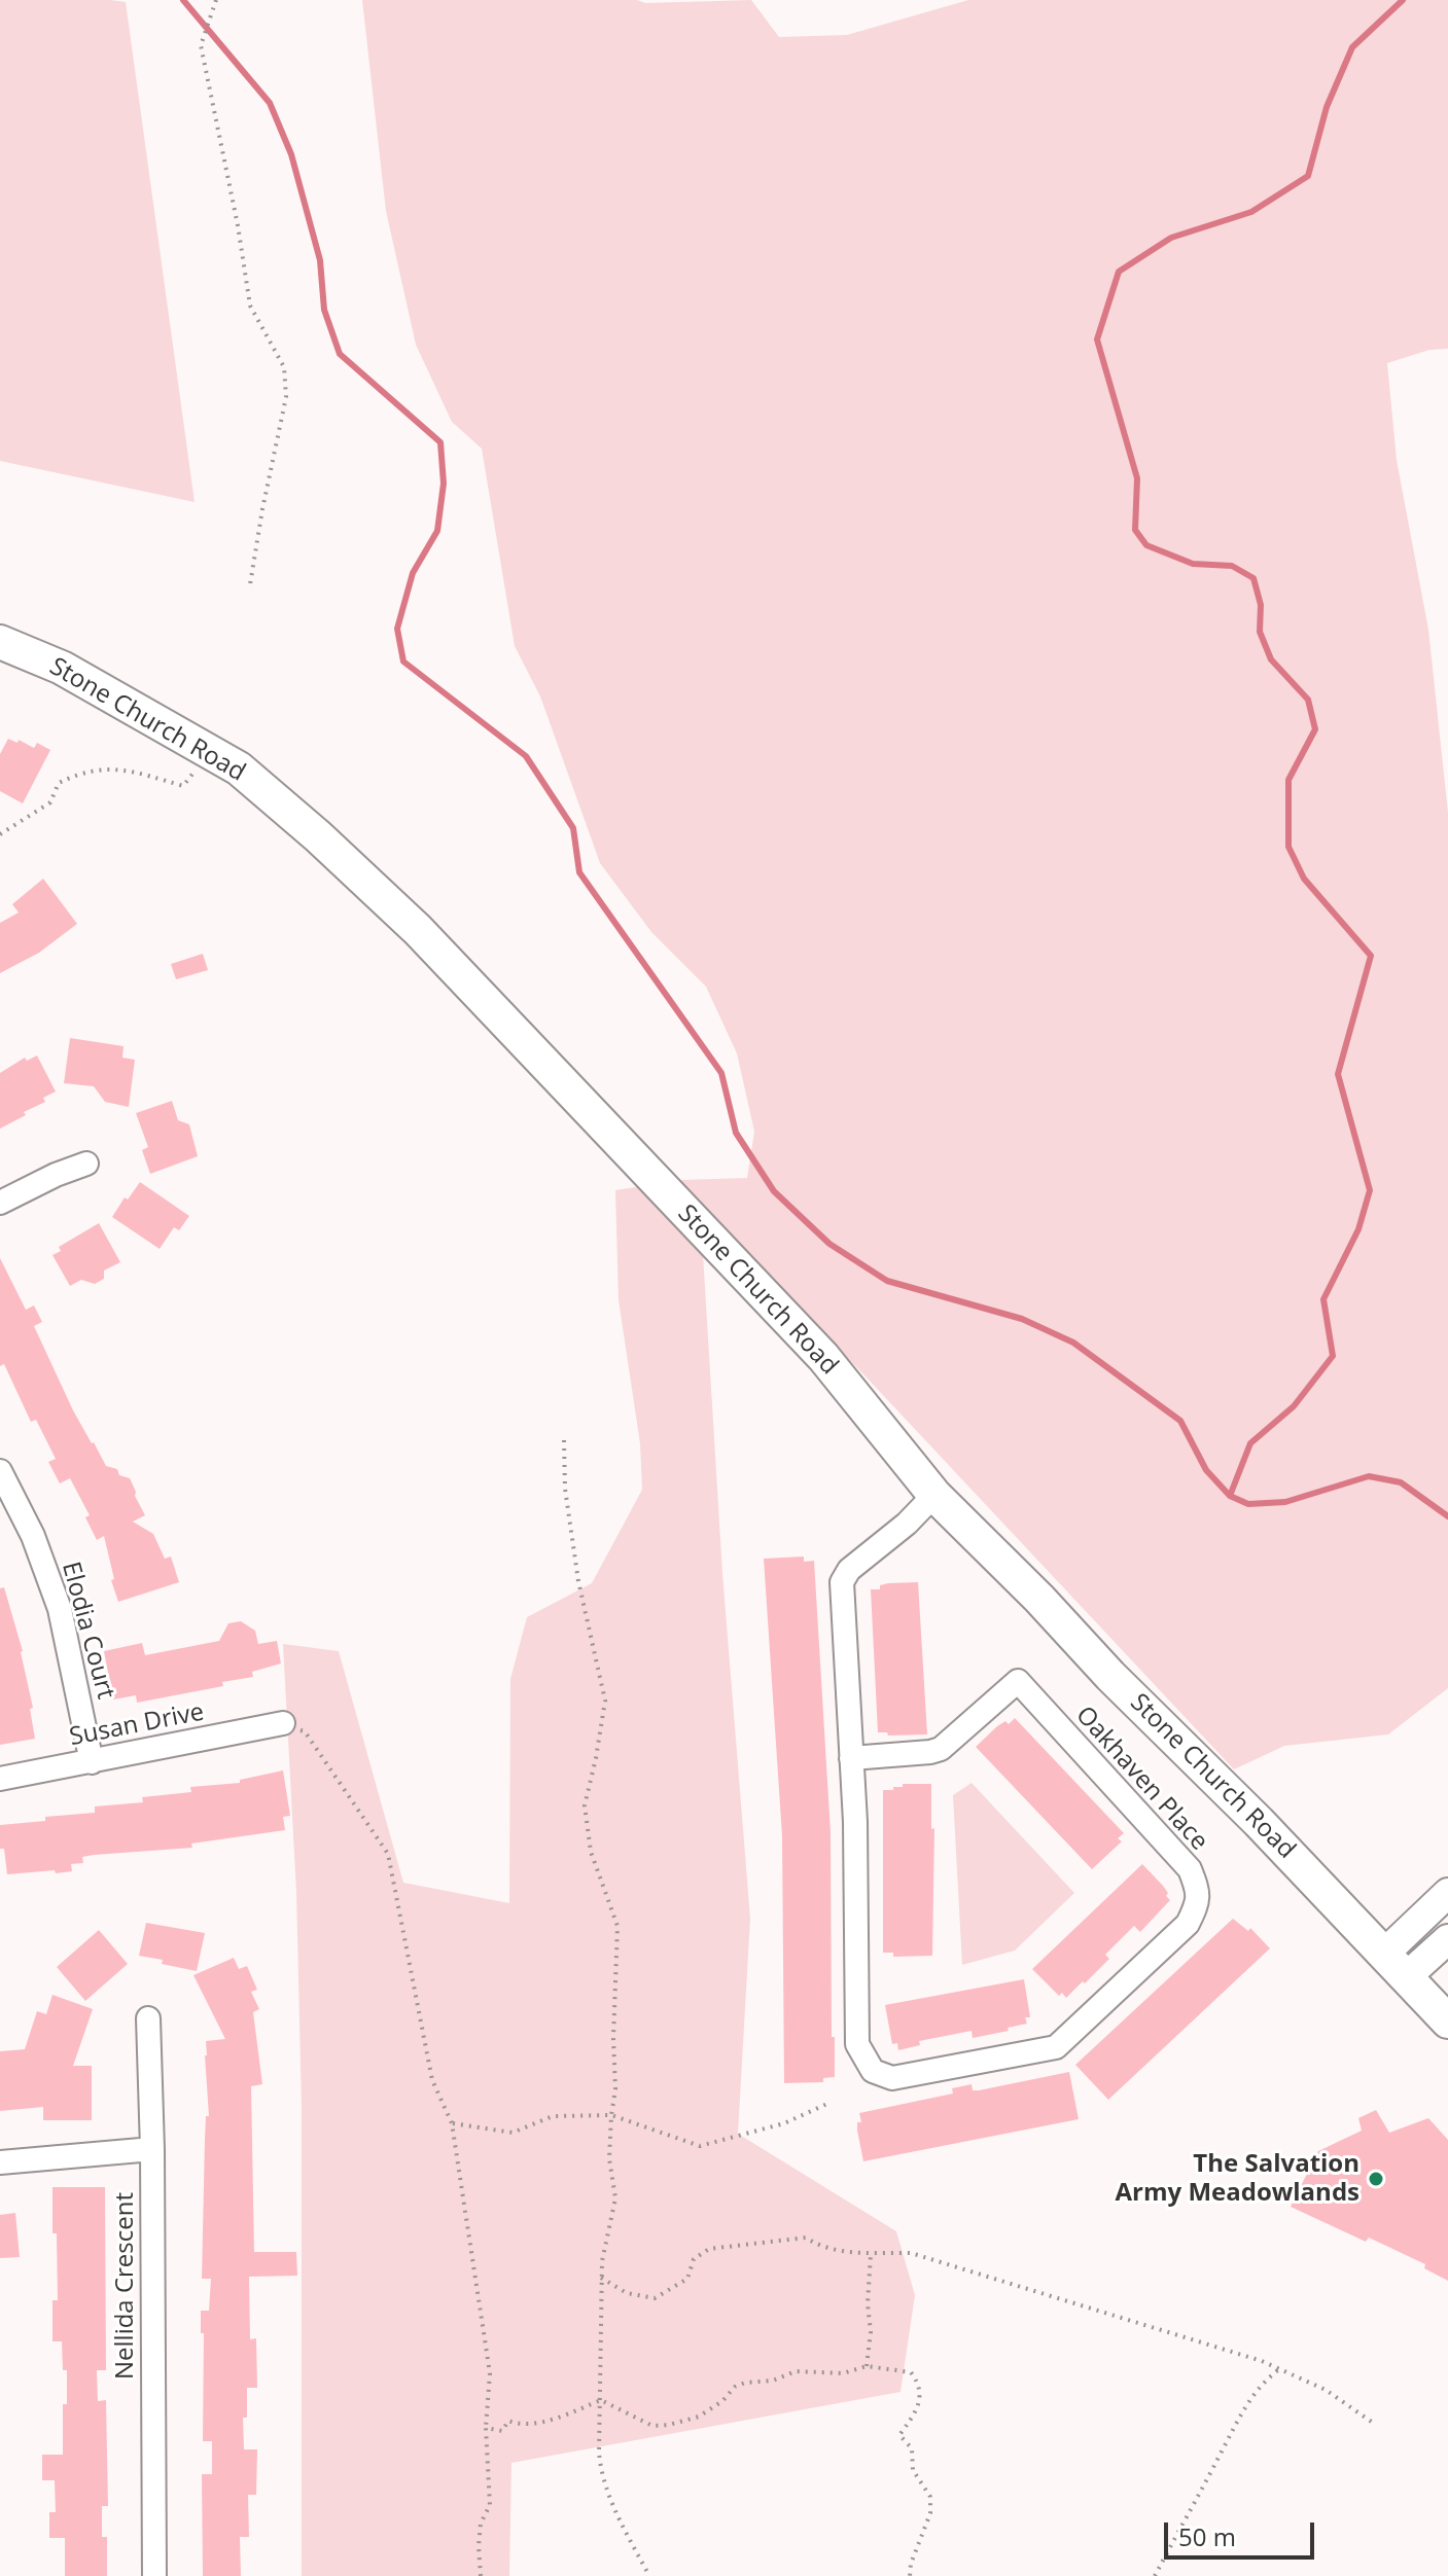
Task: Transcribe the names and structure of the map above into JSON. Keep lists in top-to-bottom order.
{
  "streets": {
    "main road": ["Stone Church Road"],
    "street": [
      "Elodia Court",
      "Susan Drive",
      "Oakhaven Place",
      "Nellida Crescent"
    ]
  },
  "crossings": [
    ["Stone Church Road", "Oakhaven Place"],
    ["Elodia Court", "Susan Drive"]
  ],
  "places": ["The Salvation Army Meadowlands"],
  "scale_bar": "50 m"
}
